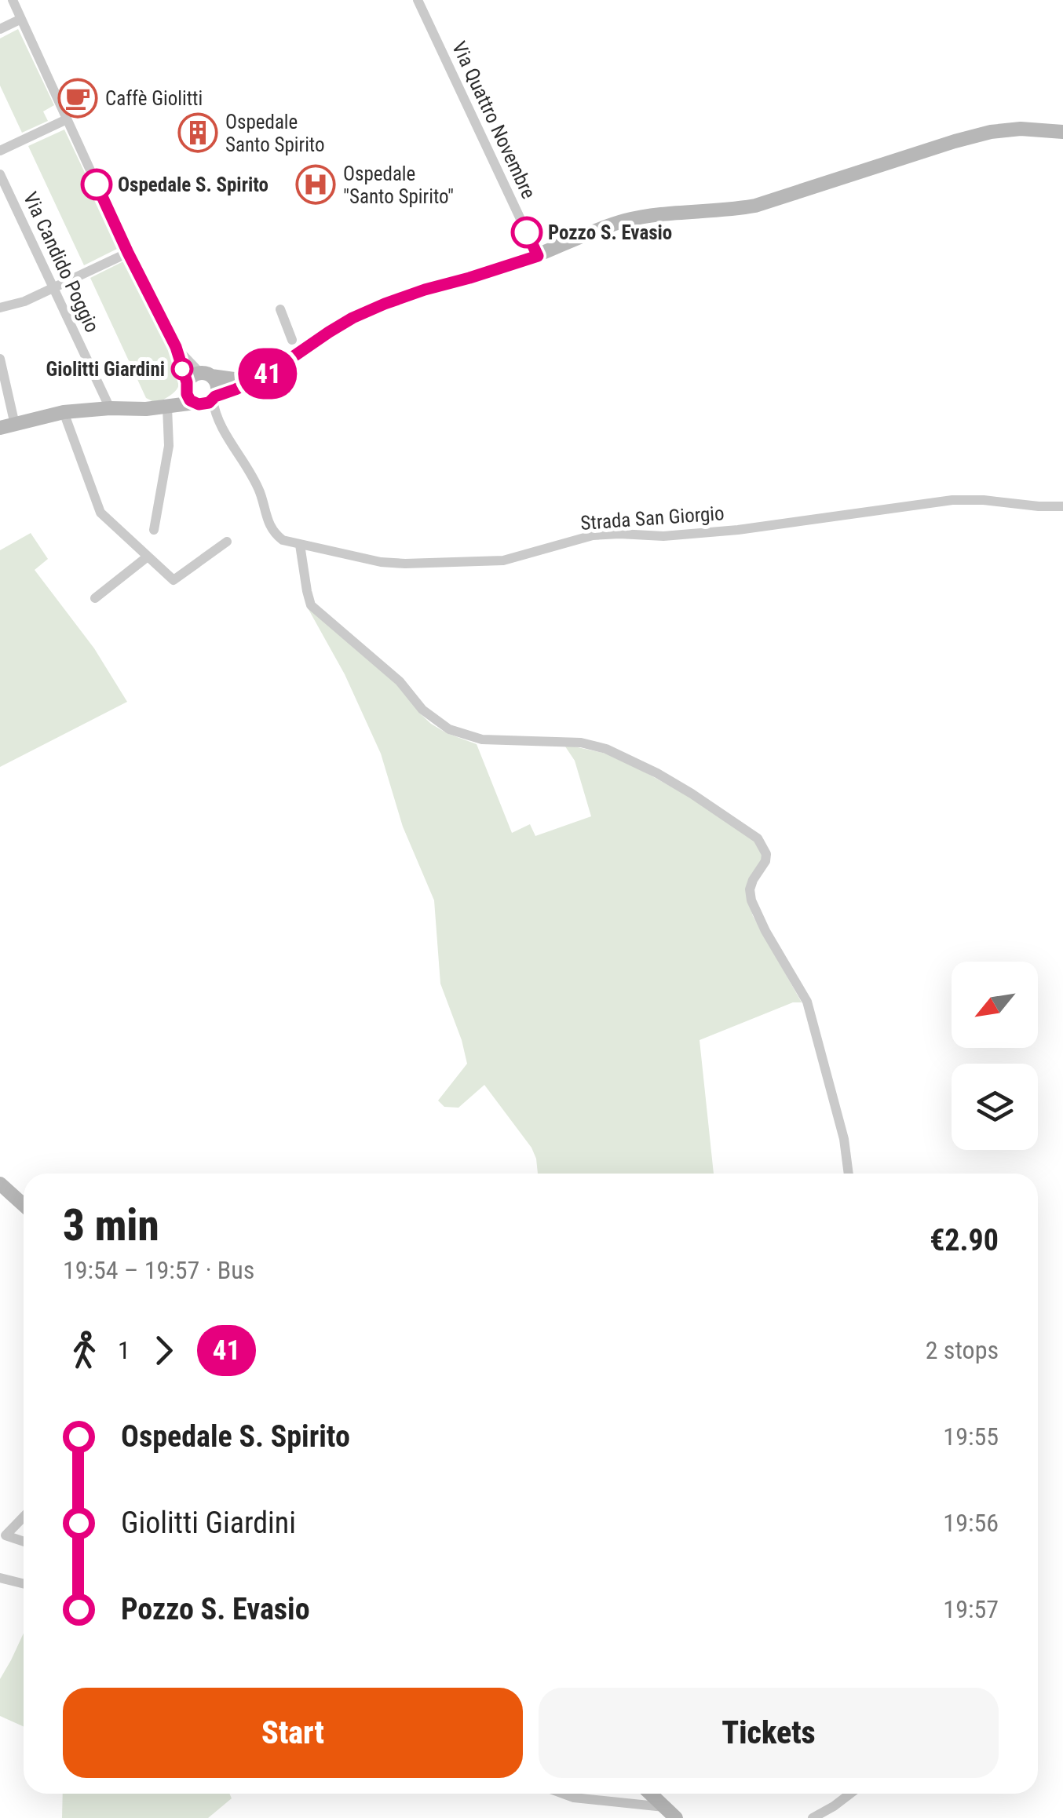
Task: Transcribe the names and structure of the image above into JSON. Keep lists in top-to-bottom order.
{
  "streets": {
    "street": ["Via Quattro Novembre", "Via Candido Poggio", "Strada San Giorgio"]
  },
  "places": {
    "cafe": ["Caffè Giolitti"],
    "building": ["Ospedale Santo Spirito"],
    "other": ["Ospedale S. Spirito", "Pozzo S. Evasio", "Giolitti Giardini"],
    "hospital": ["Ospedale \"Santo Spirito\""]
  },
  "lines": ["bus line 41"],
  "north": "bottom left",
  "page": {
    "on_map": "41",
    "heading": ["3 min", "19:54 – 19:57 · Bus", "€2.90"],
    "legs": ["1", "41", "2 stops"],
    "list": [
      {
        "name": "Ospedale S. Spirito",
        "value": "19:55"
      },
      {
        "name": "Giolitti Giardini",
        "value": "19:56"
      },
      {
        "name": "Pozzo S. Evasio",
        "value": "19:57"
      }
    ],
    "buttons": ["Start", "Tickets"]
  }
}
